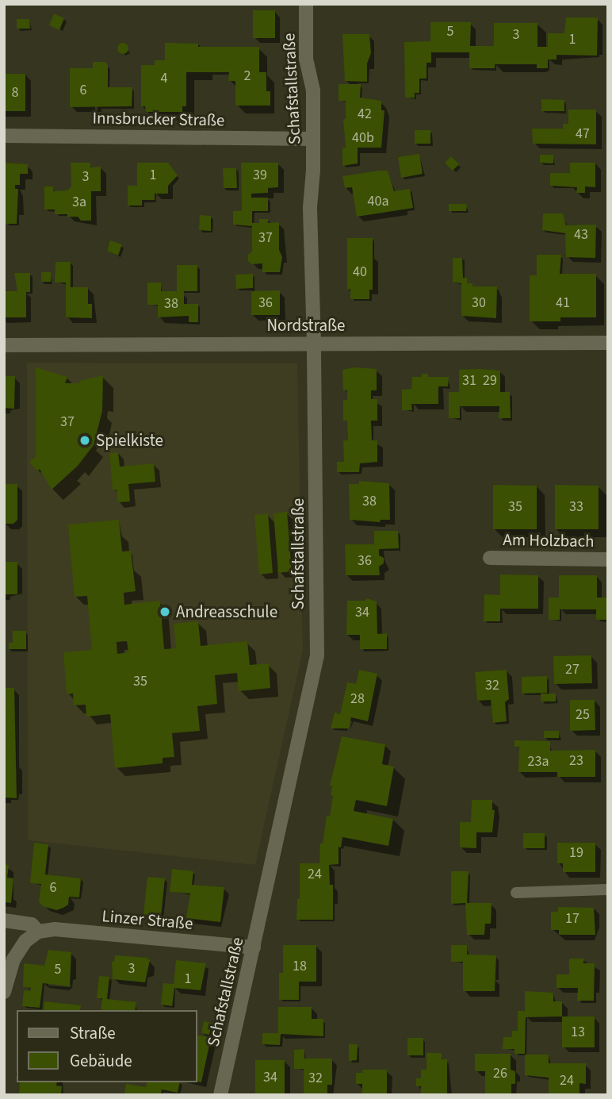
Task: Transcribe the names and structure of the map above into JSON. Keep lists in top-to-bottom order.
{
  "streets": {
    "street": [
      "Schafstallstraße",
      "Innsbrucker Straße",
      "Nordstraße",
      "Am Holzbach",
      "Linzer Straße"
    ]
  },
  "crossings": [
    ["Schafstallstraße", "Innsbrucker Straße"],
    ["Schafstallstraße", "Nordstraße"],
    ["Schafstallstraße", "Linzer Straße"]
  ],
  "places": ["Spielkiste", "Andreasschule"],
  "house_numbers": [
    "5",
    "3",
    "1",
    "2",
    "4",
    "6",
    "8",
    "42",
    "47",
    "40b",
    "1",
    "39",
    "3",
    "40a",
    "3a",
    "43",
    "37",
    "40",
    "36",
    "30",
    "41",
    "38",
    "31",
    "29",
    "37",
    "38",
    "35",
    "33",
    "36",
    "34",
    "27",
    "35",
    "32",
    "28",
    "25",
    "23",
    "23a",
    "19",
    "24",
    "6",
    "17",
    "18",
    "3",
    "5",
    "1",
    "13",
    "26",
    "34",
    "32",
    "24"
  ],
  "legend": ["Straße", "Gebäude"]
}
